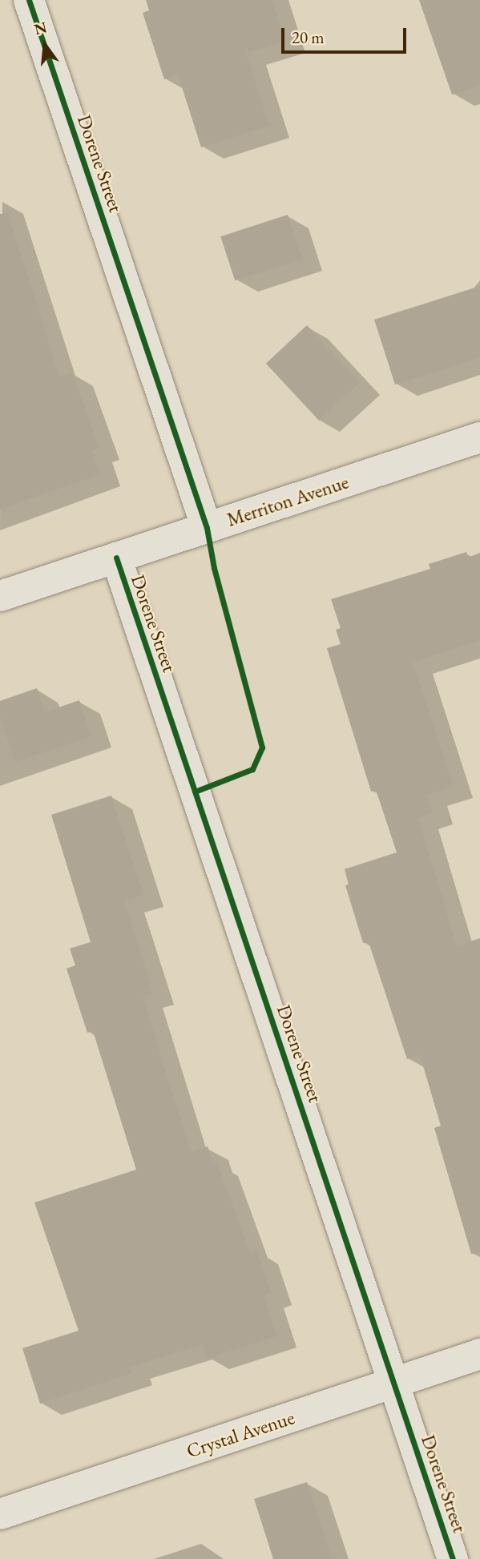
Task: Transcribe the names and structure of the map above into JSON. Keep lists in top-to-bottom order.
{
  "streets": {
    "street": ["Dorene Street", "Merriton Avenue", "Crystal Avenue"]
  },
  "crossings": [
    ["Dorene Street", "Merriton Avenue"],
    ["Dorene Street", "Crystal Avenue"]
  ],
  "scale_bar": "20 m",
  "north": "top"
}
